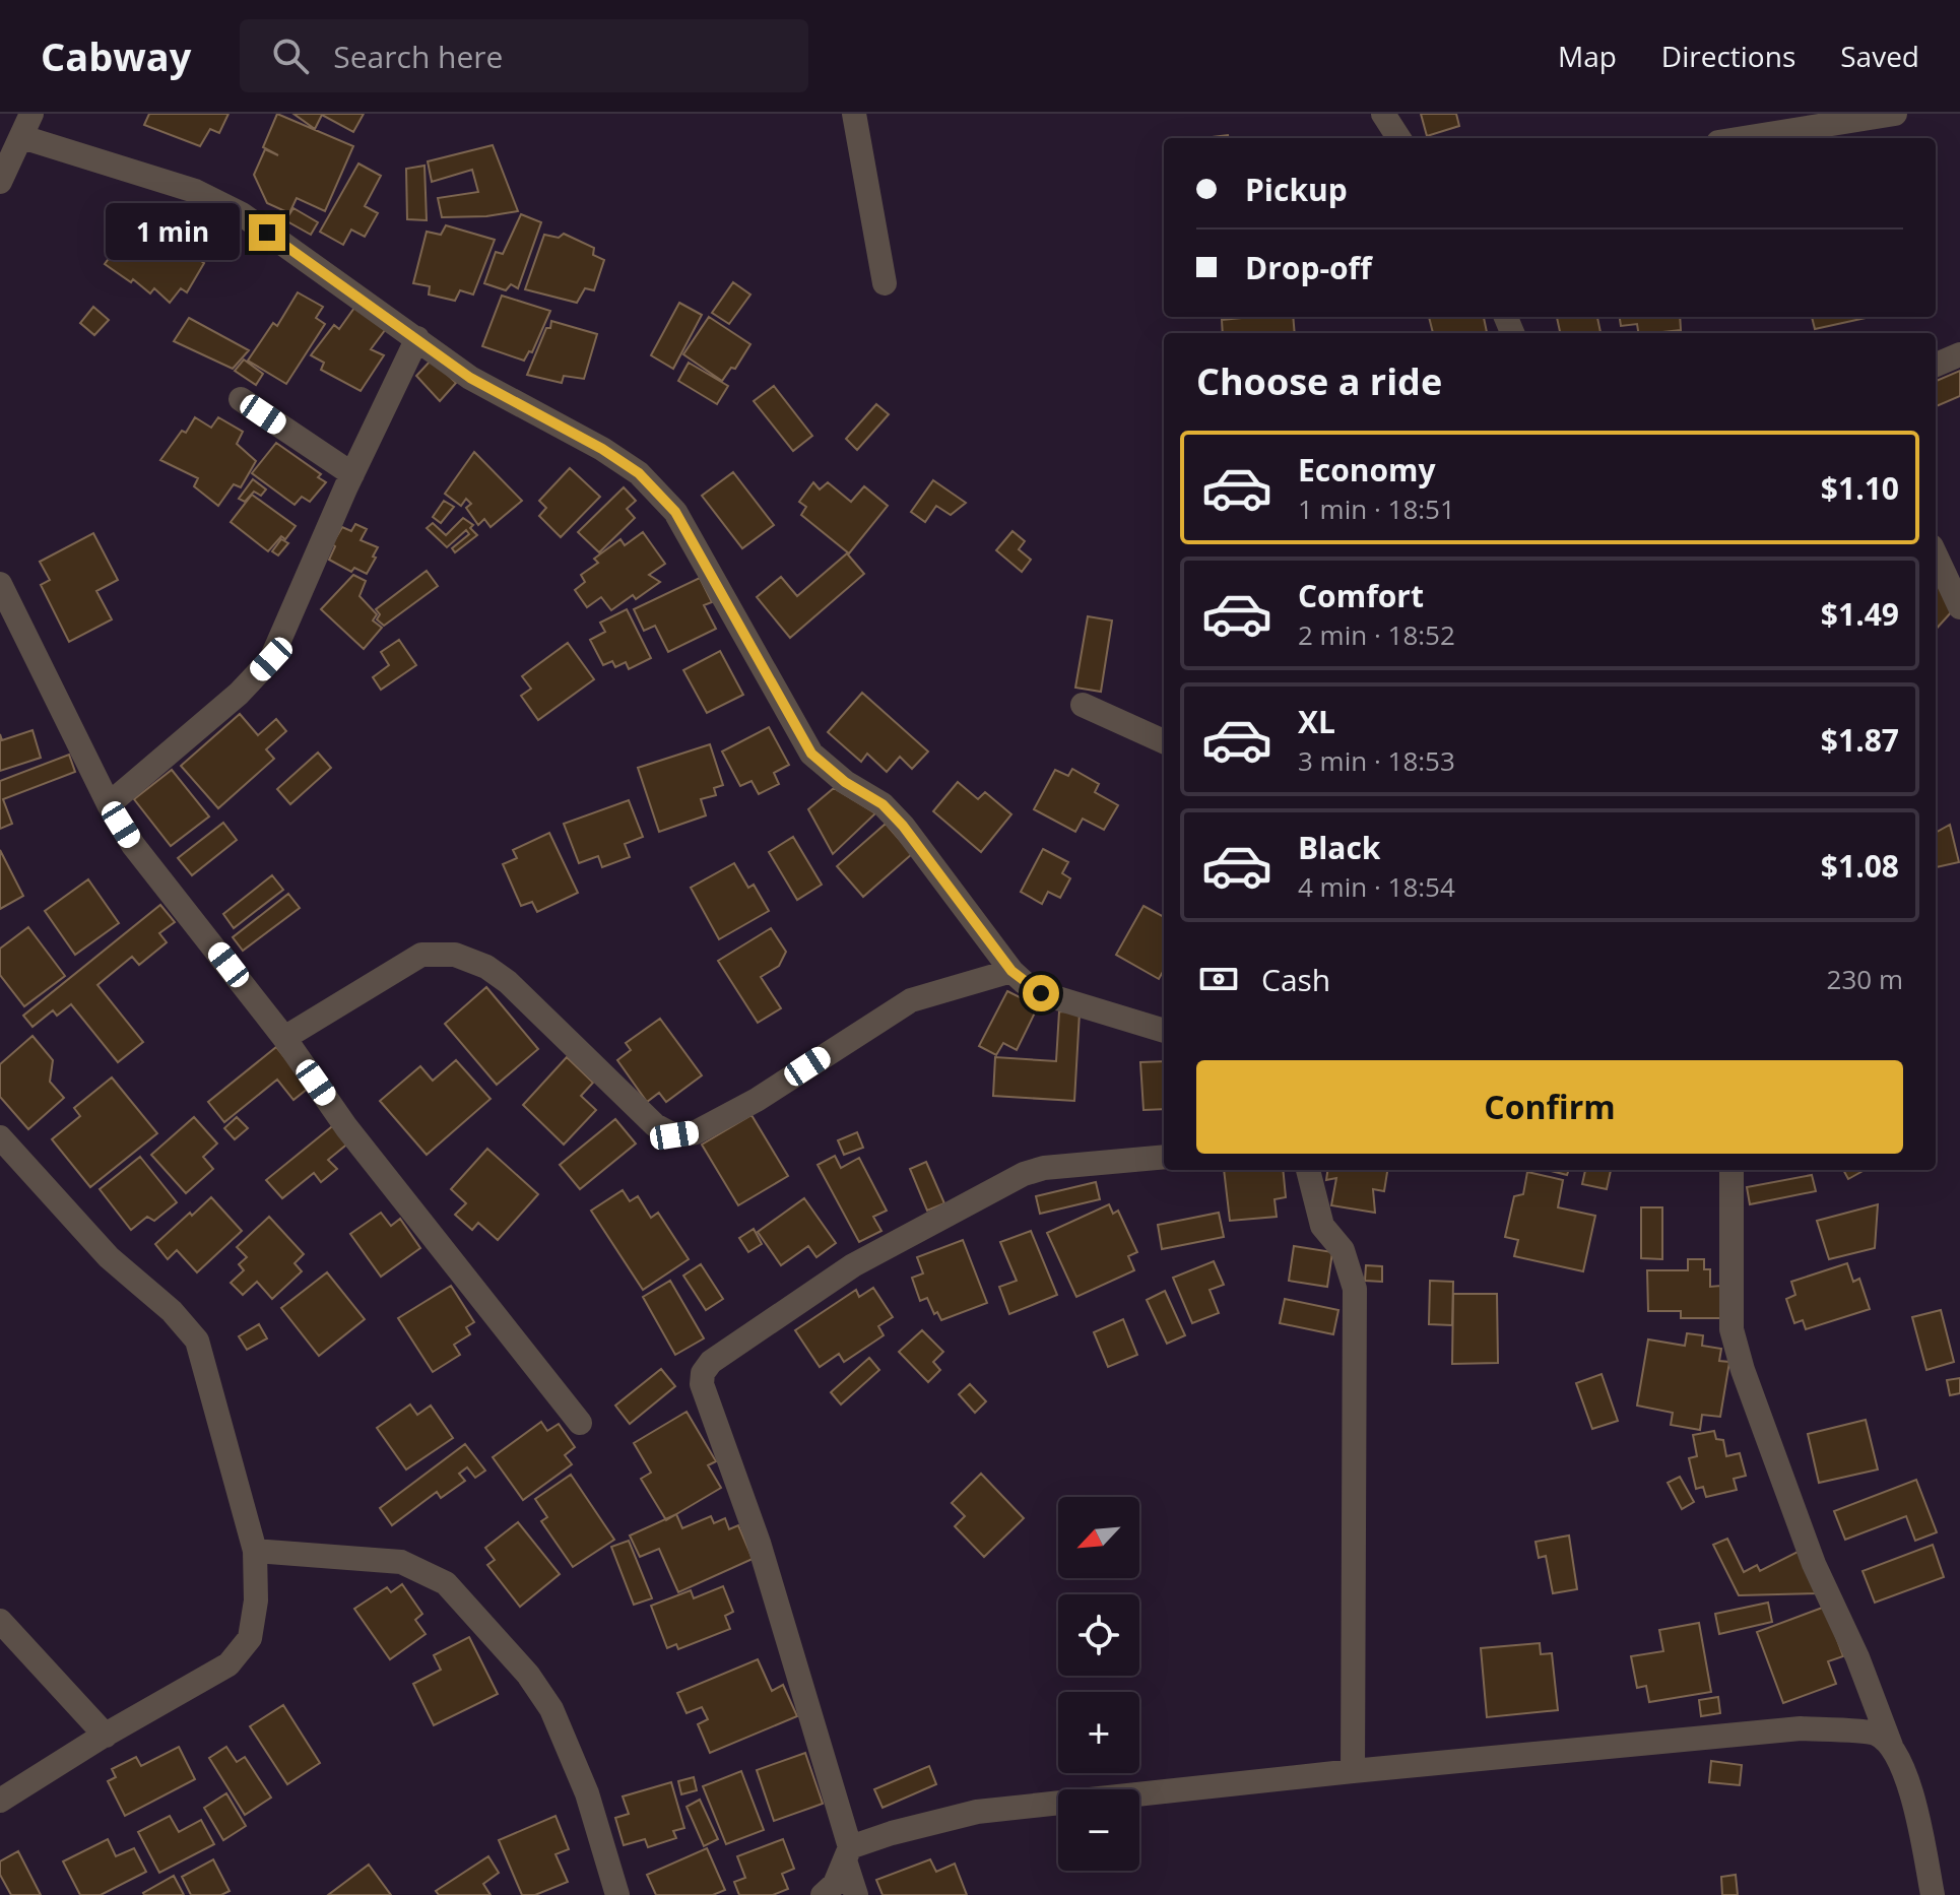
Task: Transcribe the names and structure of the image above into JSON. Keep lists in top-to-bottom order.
{
  "north": "bottom left",
  "page": {
    "header": "Cabway",
    "search": "Search here",
    "nav": ["Map", "Directions", "Saved"],
    "banner": ["Pickup", "Drop-off"],
    "bubble": "1 min",
    "heading": "Choose a ride",
    "list": [
      {
        "name": "Economy",
        "note": "1 min · 18:51",
        "value": "$1.10"
      },
      {
        "name": "Comfort",
        "note": "2 min · 18:52",
        "value": "$1.49"
      },
      {
        "name": "XL",
        "note": "3 min · 18:53",
        "value": "$1.87"
      },
      {
        "name": "Black",
        "note": "4 min · 18:54",
        "value": "$1.08"
      }
    ],
    "pay": ["Cash", "230 m"],
    "buttons": "Confirm",
    "map_buttons": ["+", "−"]
  }
}
